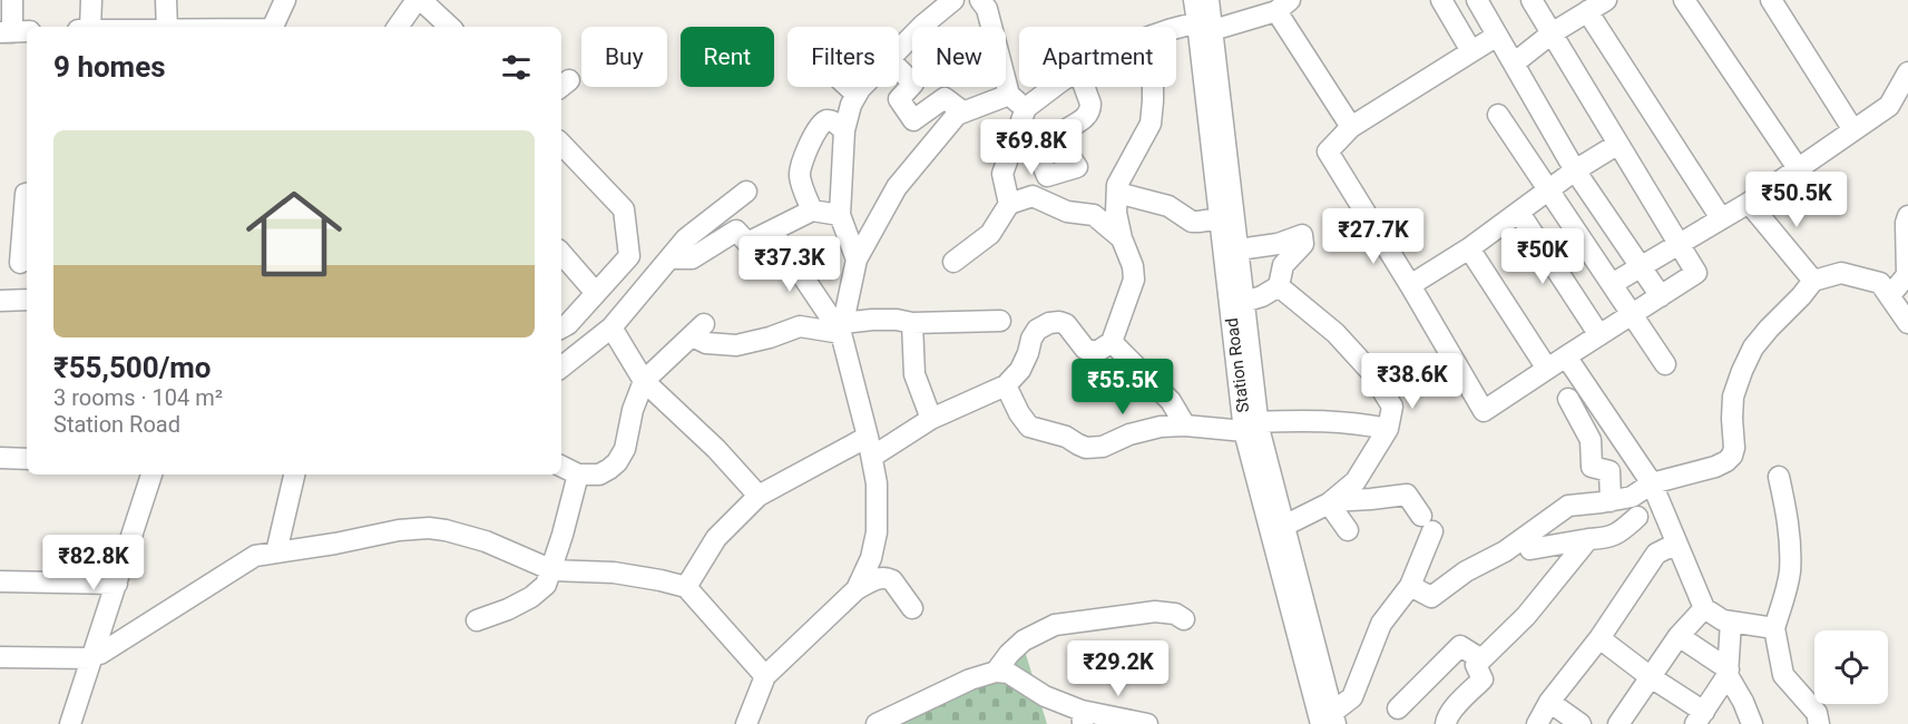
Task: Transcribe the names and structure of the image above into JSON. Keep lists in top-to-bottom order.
{
  "streets": {
    "street": ["Station Road"]
  },
  "page": {
    "chip": [
      "Buy",
      "Rent",
      "Filters",
      "New",
      "Apartment"
    ],
    "heading": "9 homes",
    "list": [
      {
        "name": "₹55,500/mo",
        "note": "3 rooms · 104 m² · Station Road"
      }
    ],
    "price": [
      "₹69.8K",
      "₹50.5K",
      "₹27.7K",
      "₹50K",
      "₹37.3K",
      "₹38.6K",
      "₹55.5K",
      "₹82.8K",
      "₹29.2K"
    ]
  }
}
